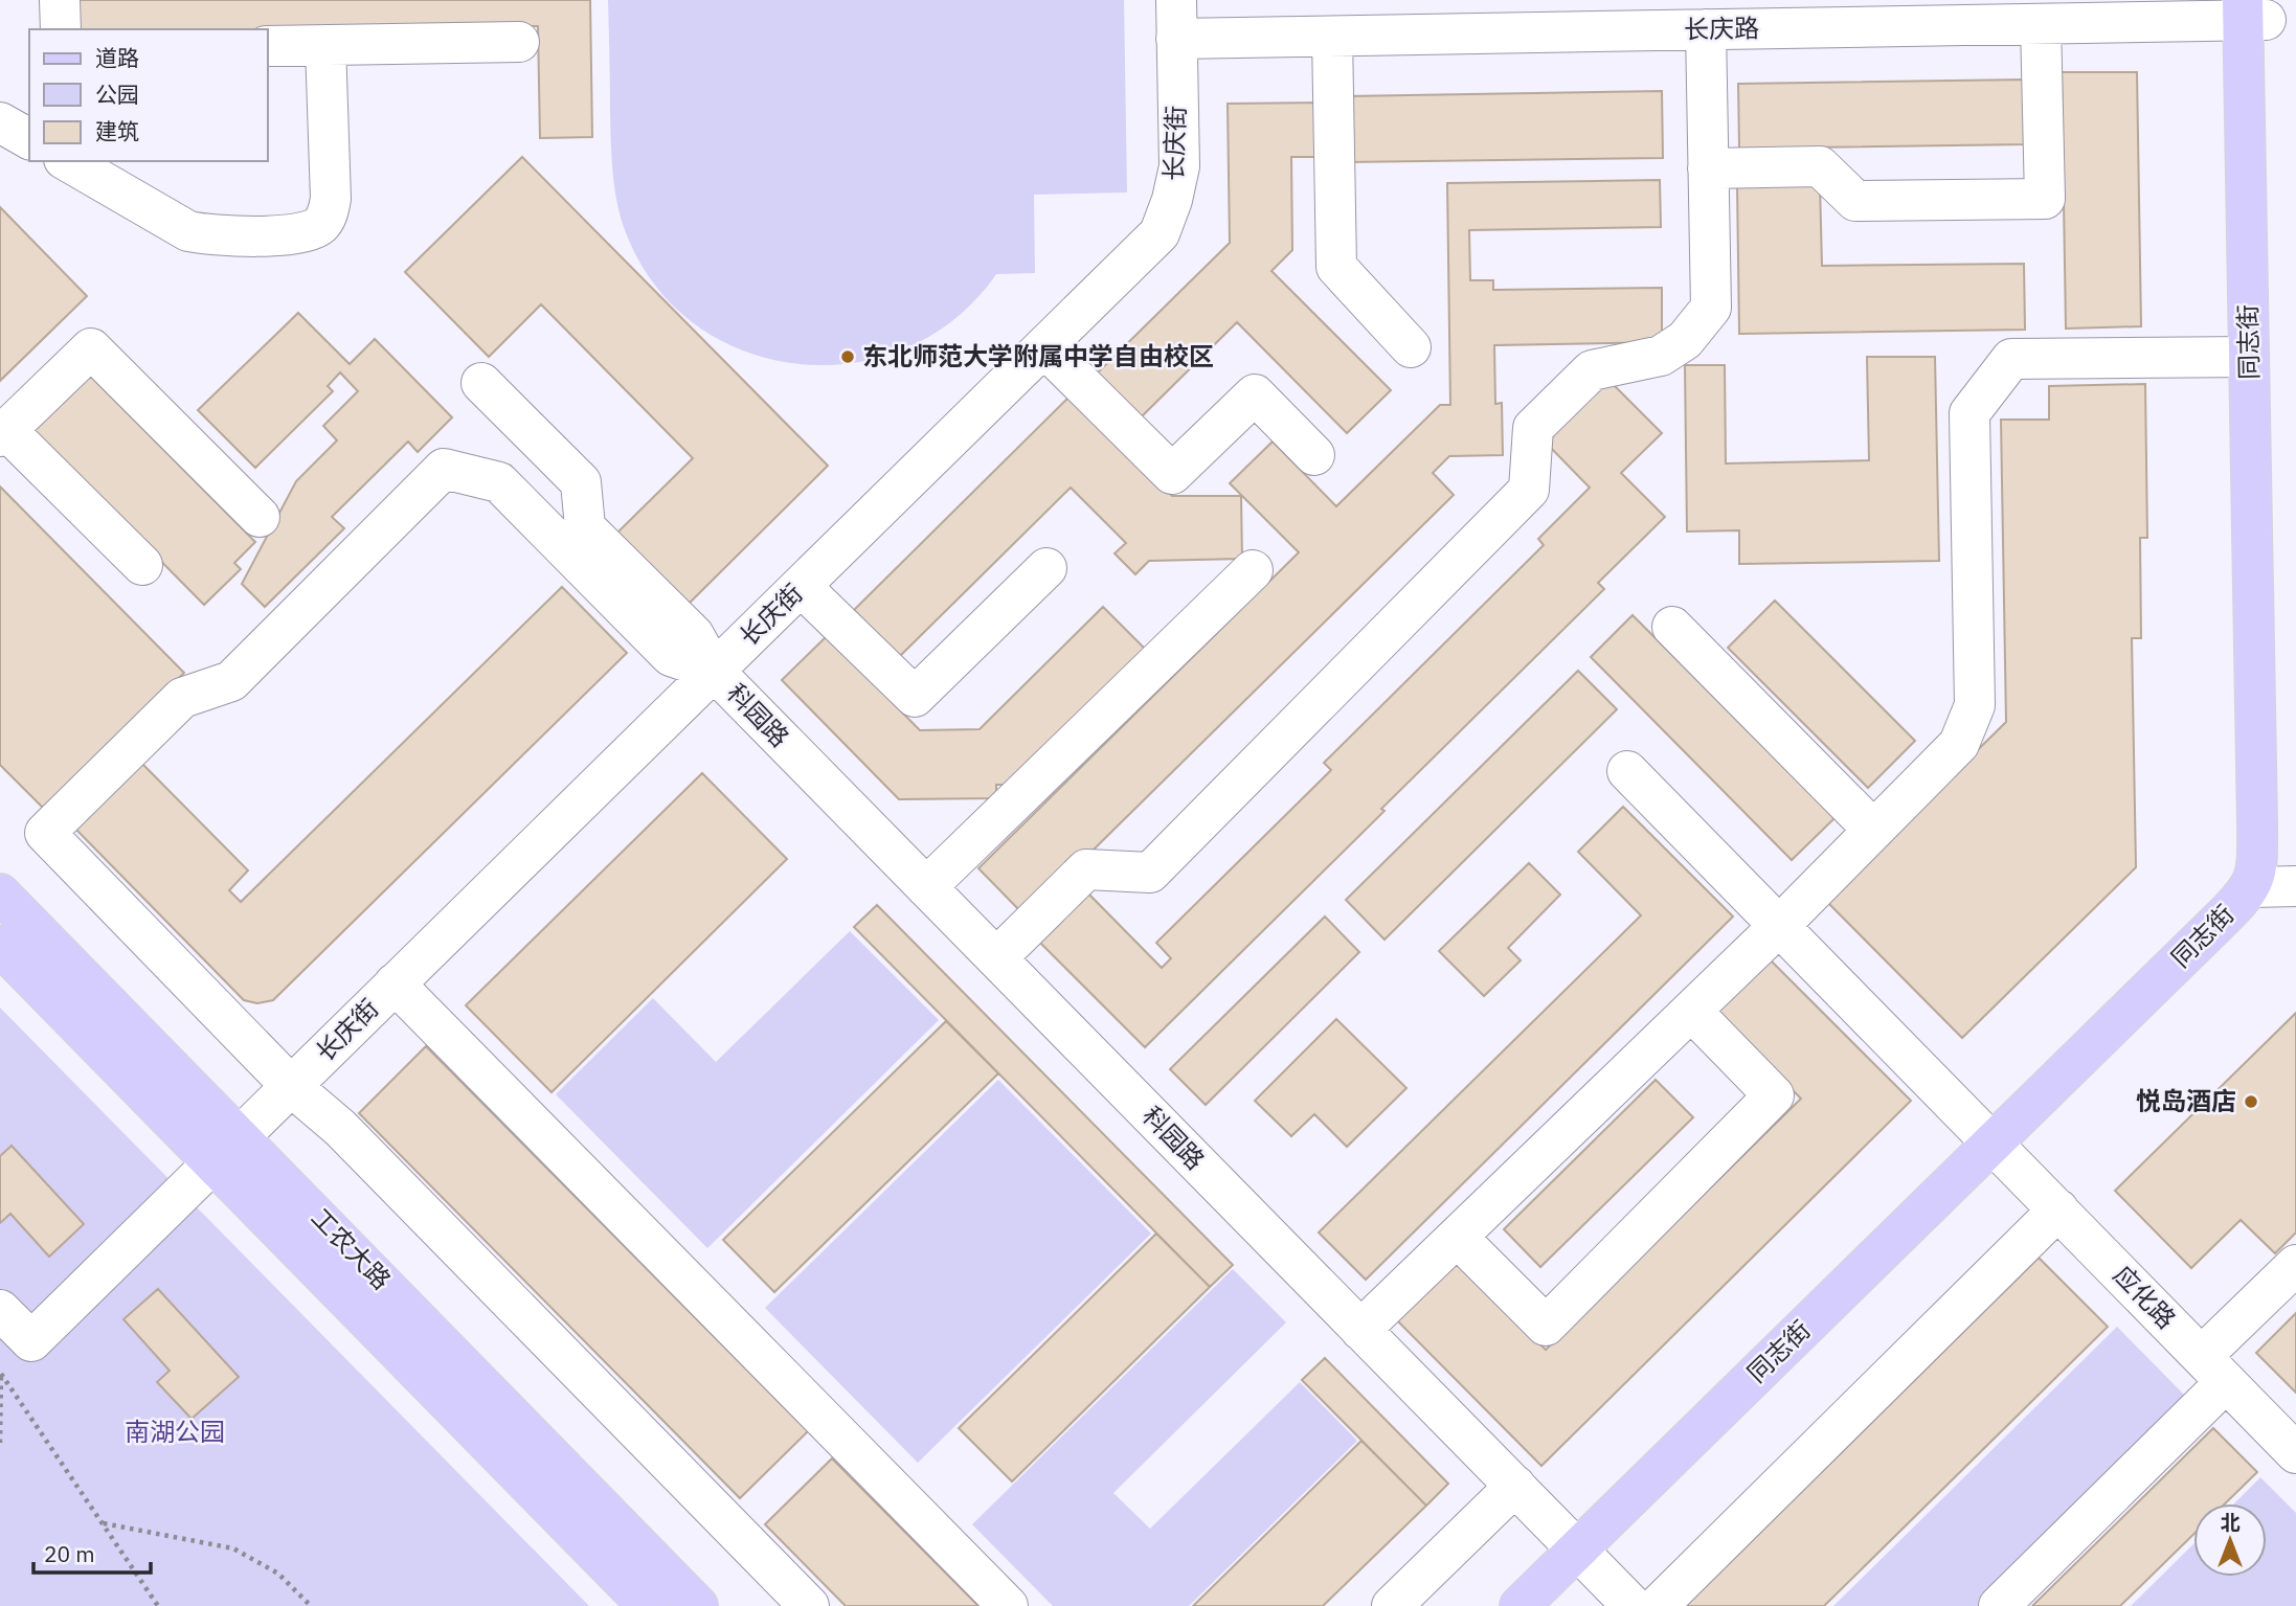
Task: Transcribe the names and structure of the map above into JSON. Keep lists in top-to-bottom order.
{
  "streets": {
    "main road": ["同志街", "工农大路"],
    "street": [
      "长庆路",
      "长庆街",
      "科园路",
      "应化路"
    ]
  },
  "crossings": [
    ["长庆路", "长庆街"],
    ["长庆路", "同志街"],
    ["长庆街", "科园路"],
    ["长庆街", "工农大路"],
    ["同志街", "科园路"],
    ["同志街", "应化路"]
  ],
  "parks": ["南湖公园"],
  "places": ["东北师范大学附属中学自由校区", "悦岛酒店"],
  "legend": ["道路", "公园", "建筑"],
  "scale_bar": "20 m",
  "north": "top"
}
